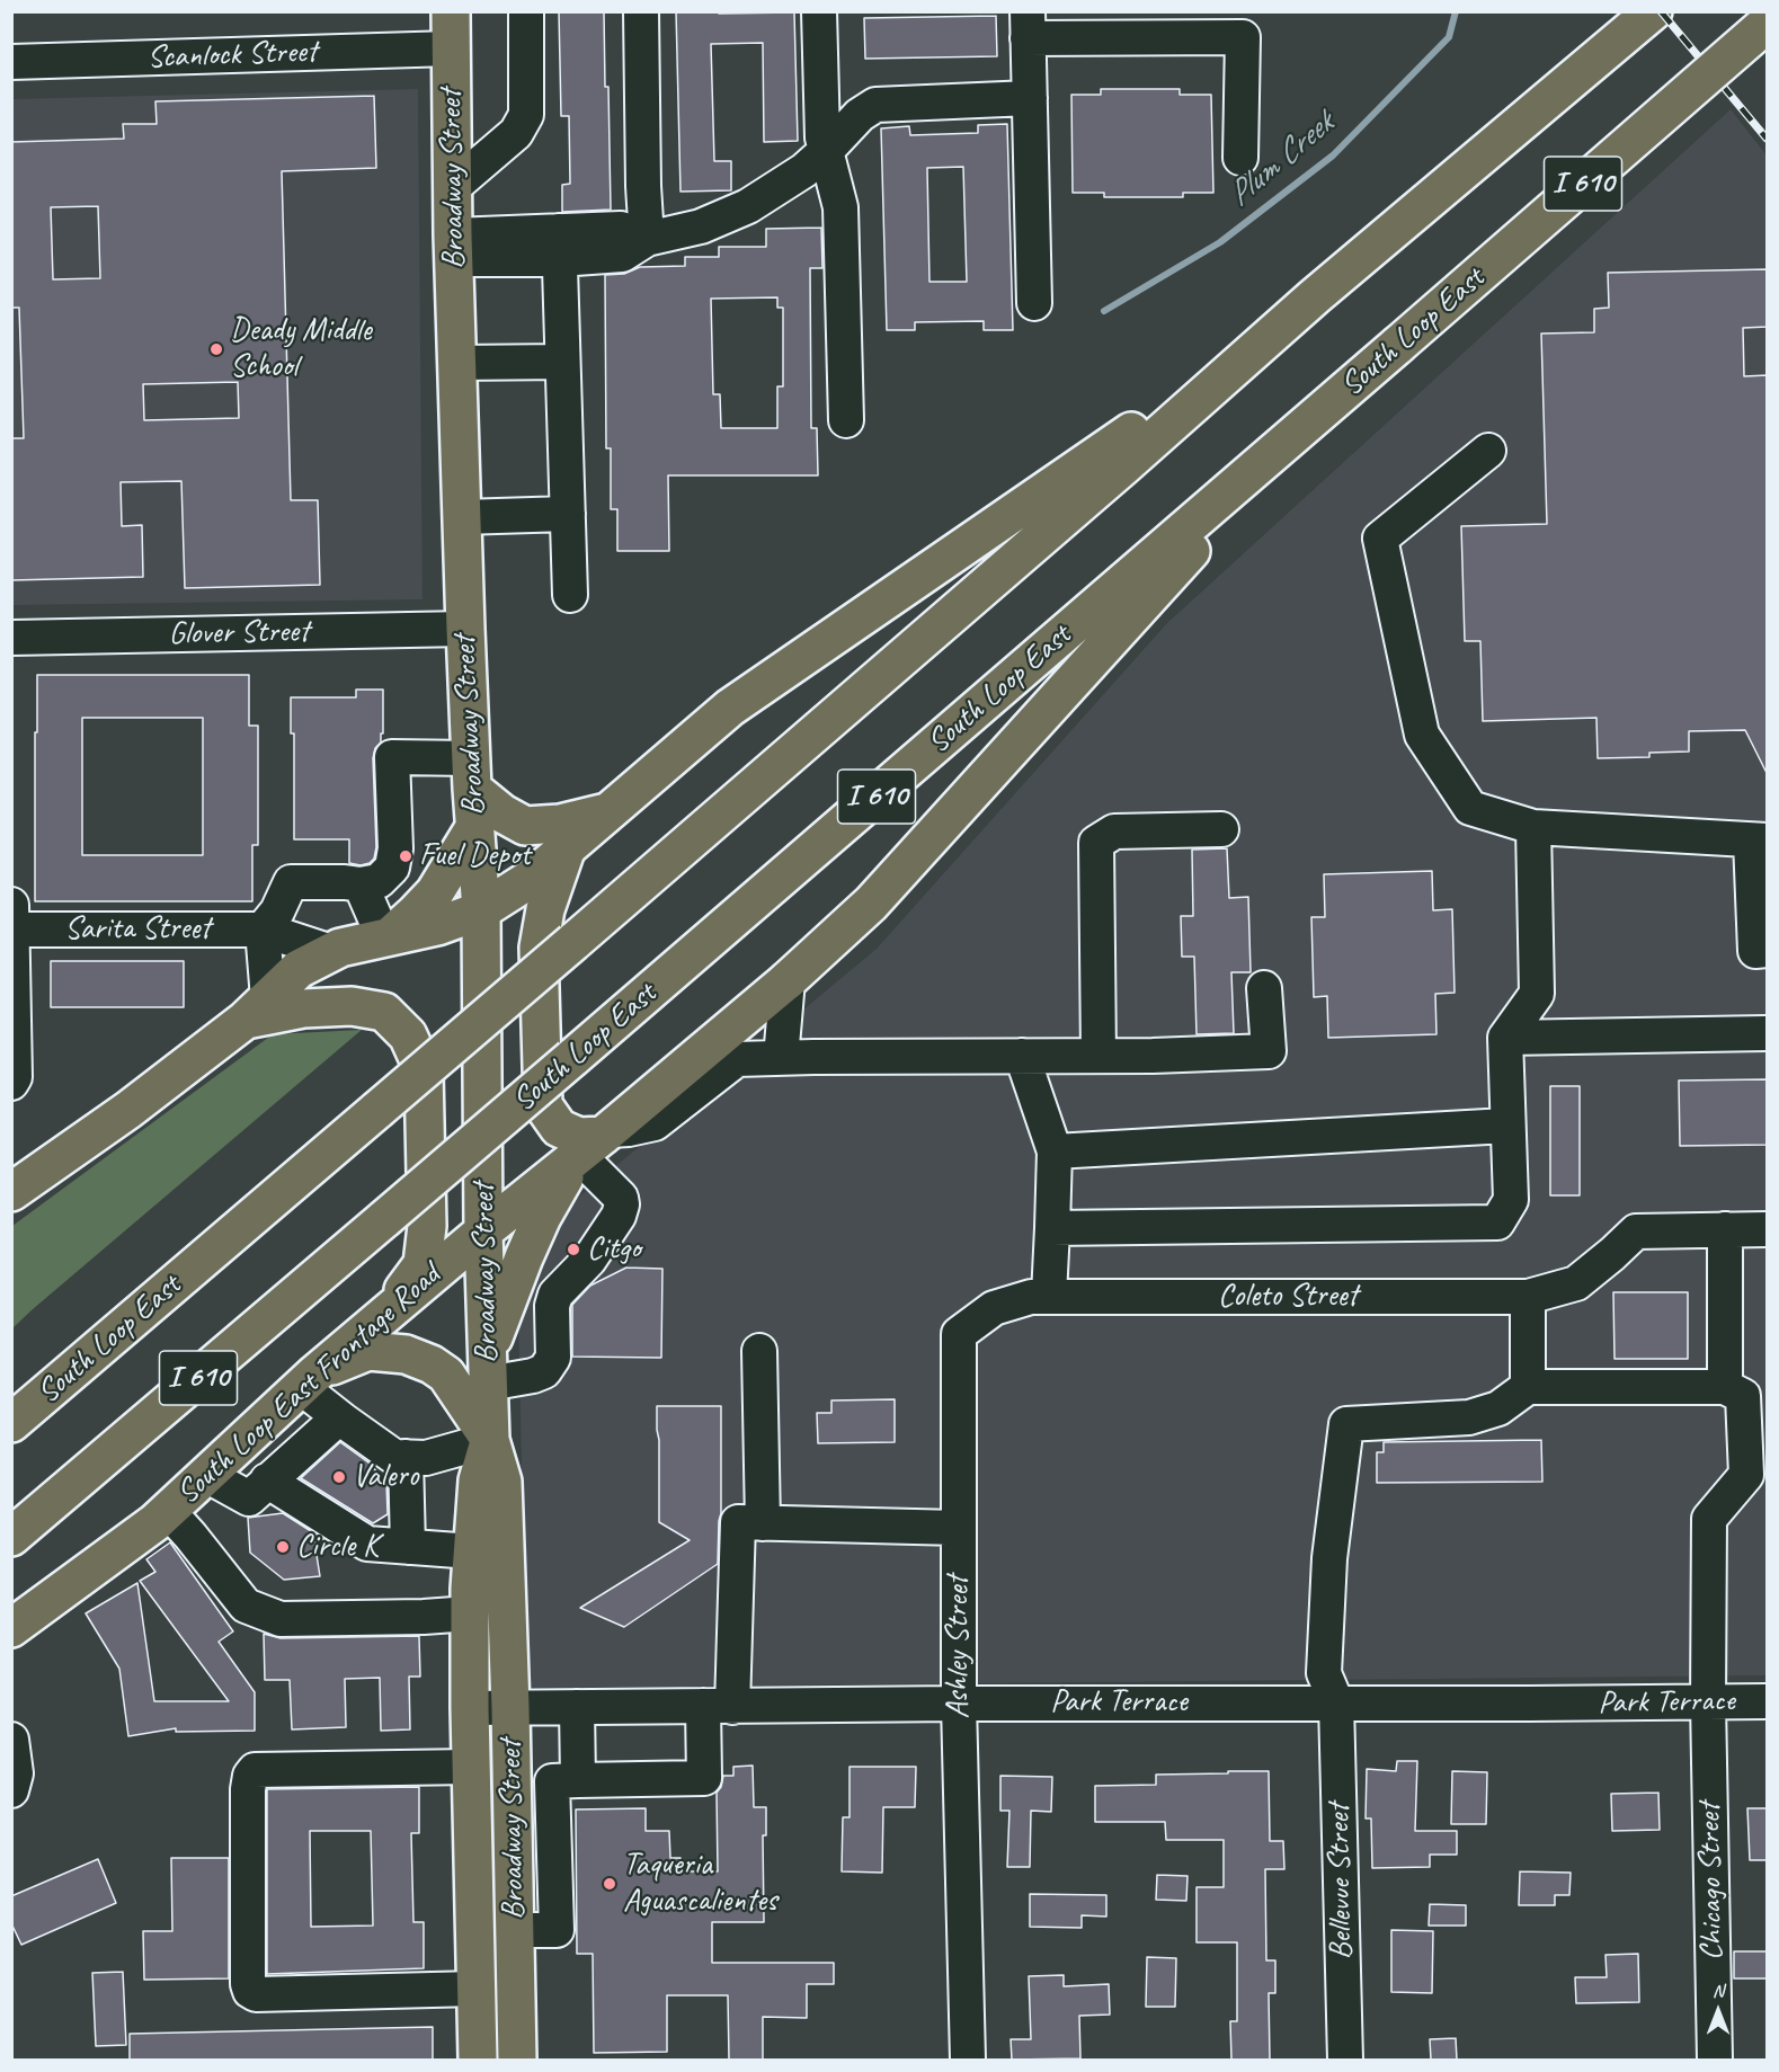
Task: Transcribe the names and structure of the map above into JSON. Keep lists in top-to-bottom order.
{
  "streets": {
    "main road": [
      "Broadway Street",
      "I 610",
      "South Loop East",
      "South Loop East Frontage Road"
    ],
    "street": [
      "Scanlock Street",
      "Glover Street",
      "Sarita Street",
      "Coleto Street",
      "Ashley Street",
      "Park Terrace",
      "Bellevue Street",
      "Chicago Street"
    ]
  },
  "crossings": [
    ["Scanlock Street", "Broadway Street"],
    ["Broadway Street", "Glover Street"],
    ["Broadway Street", "South Loop East Frontage Road"],
    ["Broadway Street", "Park Terrace"],
    ["I 610", "South Loop East"],
    ["South Loop East", "South Loop East Frontage Road"],
    ["Coleto Street", "Ashley Street"],
    ["Ashley Street", "Park Terrace"],
    ["Park Terrace", "Bellevue Street"],
    ["Park Terrace", "Chicago Street"]
  ],
  "water": ["Plum Creek"],
  "places": [
    "Deady Middle School",
    "Fuel Depot",
    "Citgo",
    "Valero",
    "Circle K",
    "Taqueria Aguascalientes"
  ],
  "north": "top"
}
